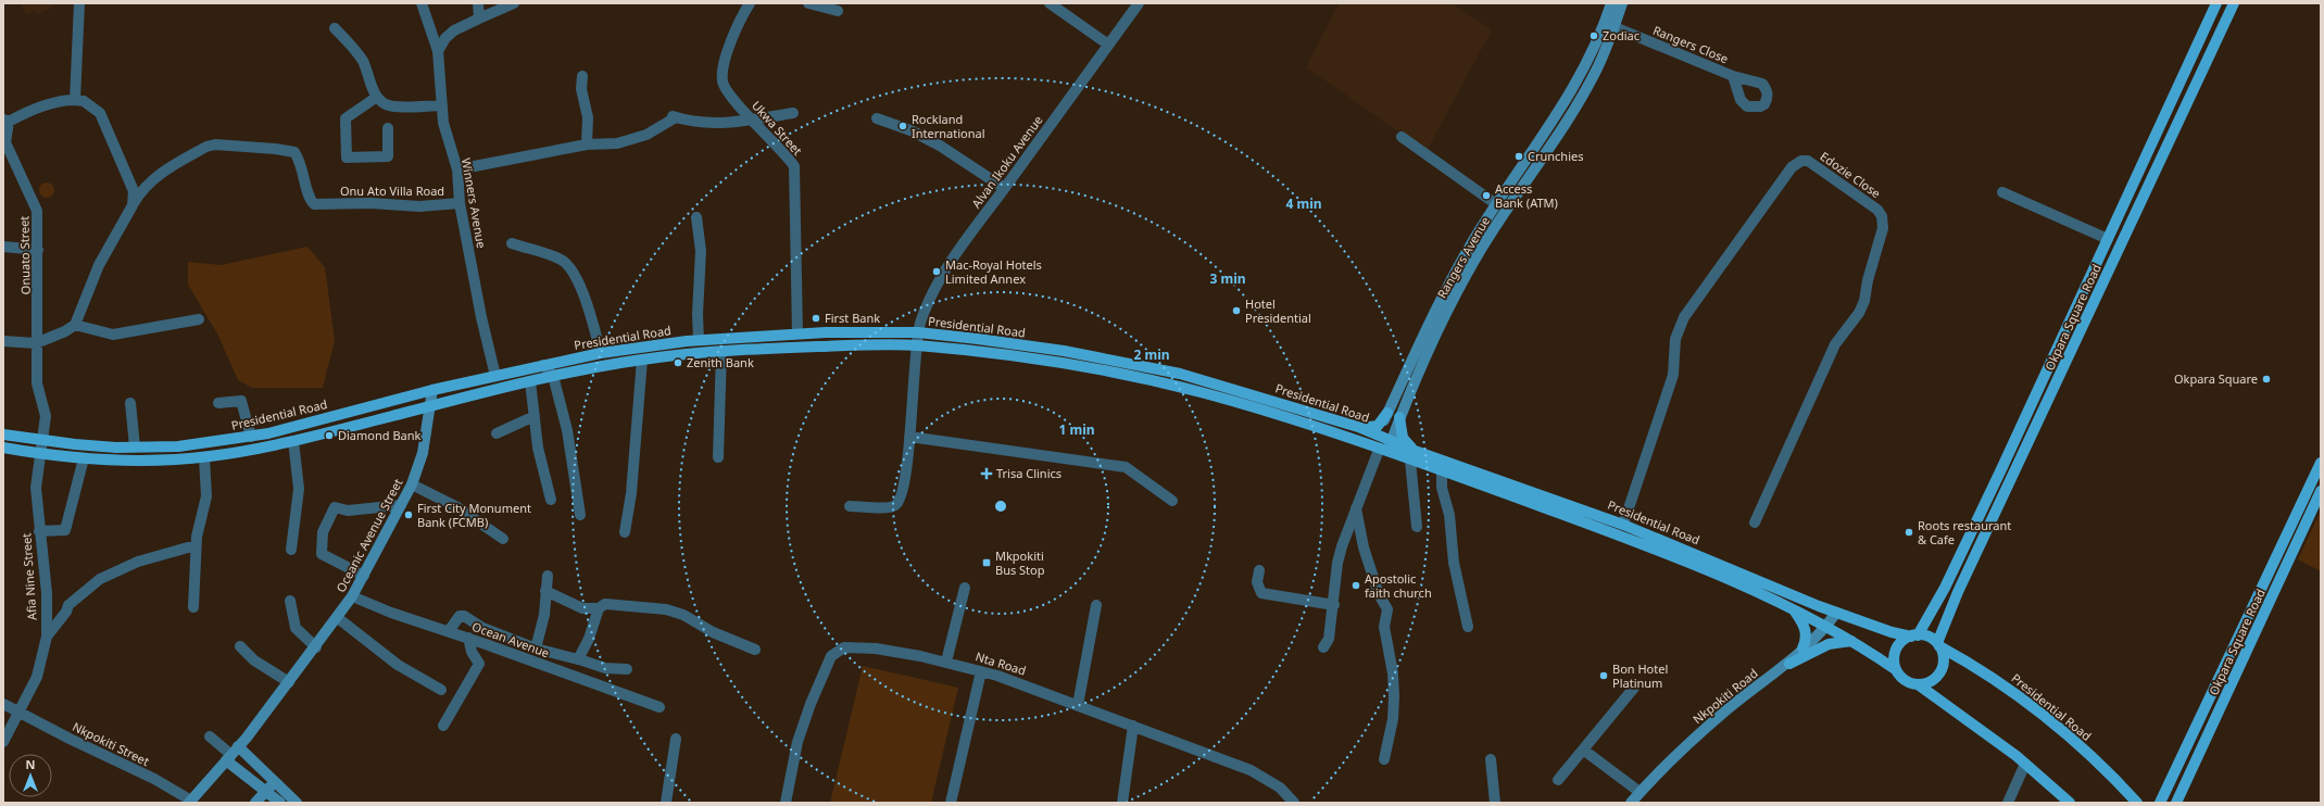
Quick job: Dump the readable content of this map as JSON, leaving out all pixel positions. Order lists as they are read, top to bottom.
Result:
{
  "streets": {
    "main road": [
      "Rangers Avenue",
      "Okpara Square Road",
      "Presidential Road",
      "Oceanic Avenue Street",
      "Nkpokiti Road"
    ],
    "street": [
      "Rangers Close",
      "Ukwa Street",
      "Alvan Ikoku Avenue",
      "Edozie Close",
      "Onu Ato Villa Road",
      "Winners Avenue",
      "Onuato Street",
      "Afia Nine Street",
      "Ocean Avenue",
      "Nta Road",
      "Nkpokiti Street"
    ]
  },
  "crossings": [
    ["Rangers Close", "Rangers Avenue"],
    ["Ukwa Street", "Presidential Road"],
    ["Alvan Ikoku Avenue", "Presidential Road"],
    ["Edozie Close", "Presidential Road"],
    ["Onu Ato Villa Road", "Winners Avenue"],
    ["Winners Avenue", "Presidential Road"],
    ["Onuato Street", "Presidential Road"],
    ["Onuato Street", "Afia Nine Street"],
    ["Rangers Avenue", "Presidential Road"],
    ["Okpara Square Road", "Presidential Road"],
    ["Presidential Road", "Oceanic Avenue Street"],
    ["Presidential Road", "Afia Nine Street"],
    ["Presidential Road", "Nkpokiti Road"],
    ["Oceanic Avenue Street", "Ocean Avenue"],
    ["Oceanic Avenue Street", "Nkpokiti Street"],
    ["Afia Nine Street", "Nkpokiti Street"]
  ],
  "places": {
    "other": [
      "Zodiac",
      "Rockland International",
      "Crunchies",
      "Access Bank (ATM)",
      "Mac-Royal Hotels Limited Annex",
      "Hotel Presidential",
      "First Bank",
      "Zenith Bank",
      "Okpara Square",
      "Diamond Bank",
      "First City Monument Bank (FCMB)",
      "Roots restaurant & Cafe",
      "Apostolic faith church",
      "Bon Hotel Platinum"
    ],
    "health": ["Trisa Clinics"],
    "transit": ["Mkpokiti Bus Stop"]
  },
  "north": "top",
  "rings": [
    "4 min",
    "3 min",
    "2 min",
    "1 min"
  ]
}
